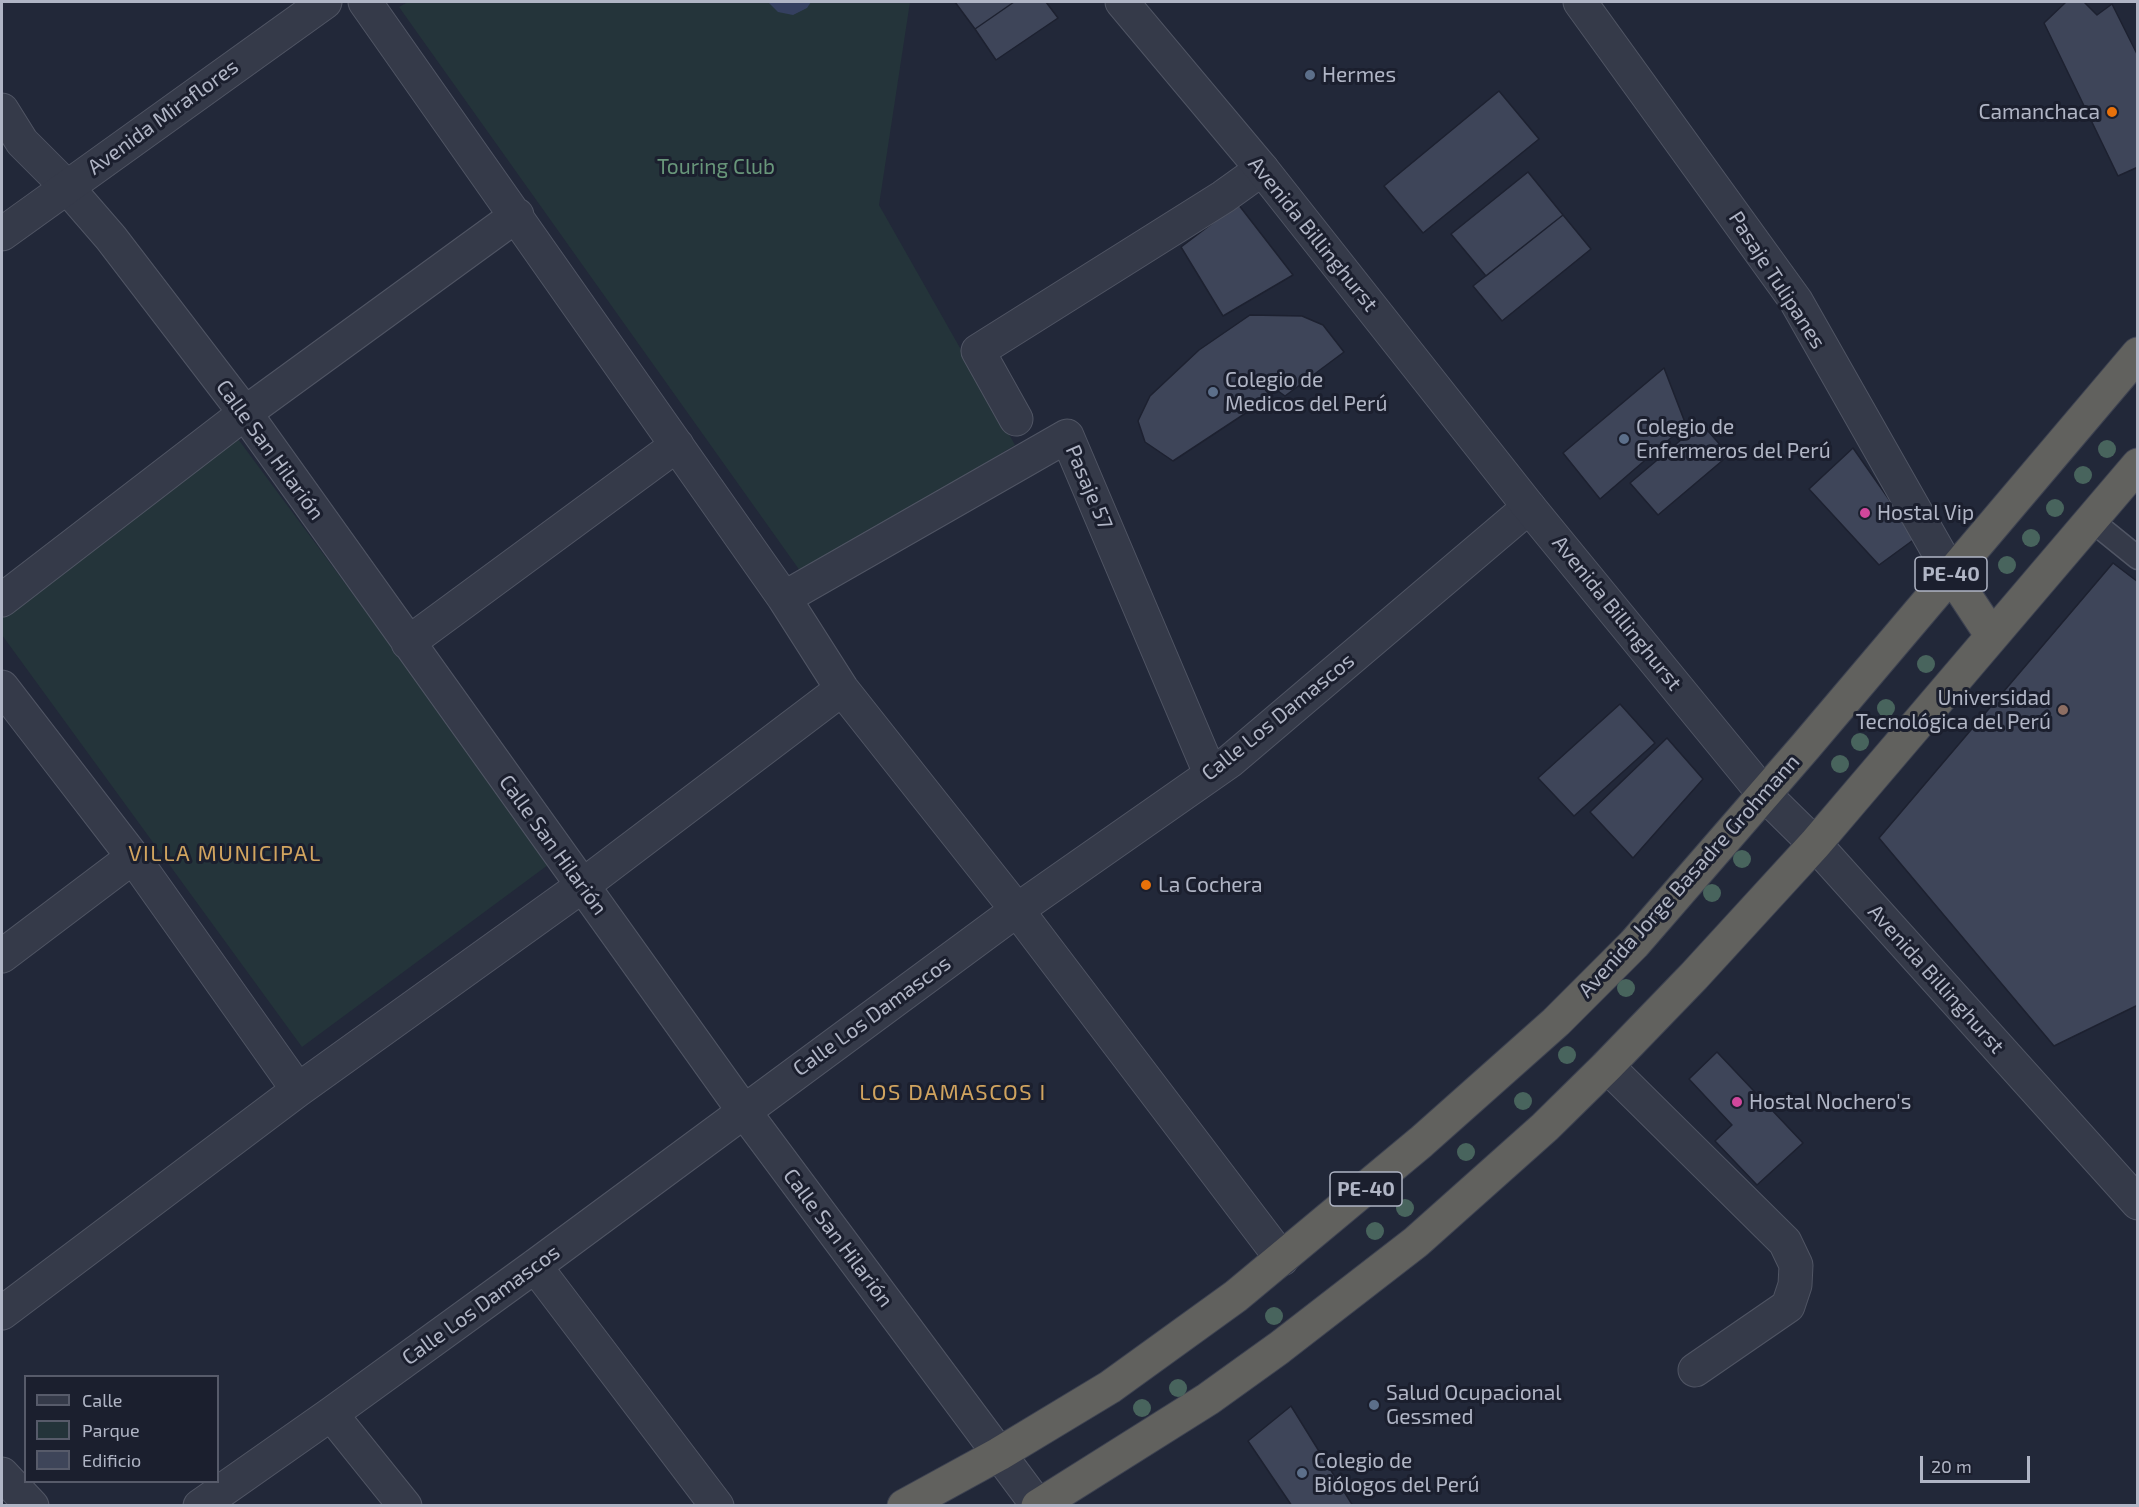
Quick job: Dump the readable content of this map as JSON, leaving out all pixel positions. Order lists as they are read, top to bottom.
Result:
{
  "streets": {
    "highway": ["PE-40", "Avenida Jorge Basadre Grohmann"],
    "street": [
      "Avenida Miraflores",
      "Avenida Billinghurst",
      "Pasaje Tulipanes",
      "Calle San Hilarión",
      "Pasaje 57",
      "Calle Los Damascos"
    ]
  },
  "crossings": [
    ["Avenida Miraflores", "Calle San Hilarión"],
    ["Avenida Billinghurst", "Calle Los Damascos"],
    ["Avenida Billinghurst", "Avenida Jorge Basadre Grohmann"],
    ["Pasaje Tulipanes", "Avenida Jorge Basadre Grohmann"],
    ["Calle San Hilarión", "Calle Los Damascos"],
    ["Calle San Hilarión", "Avenida Jorge Basadre Grohmann"],
    ["Pasaje 57", "Calle Los Damascos"]
  ],
  "districts": ["VILLA MUNICIPAL", "LOS DAMASCOS I"],
  "parks": ["Touring Club"],
  "places": [
    "Hermes",
    "Camanchaca",
    "Colegio de Medicos del Perú",
    "Colegio de Enfermeros del Perú",
    "Hostal Vip",
    "Universidad Tecnológica del Perú",
    "La Cochera",
    "Hostal Nochero's",
    "Salud Ocupacional Gessmed",
    "Colegio de Biólogos del Perú"
  ],
  "legend": ["Calle", "Parque", "Edificio"],
  "scale_bar": "20 m"
}
